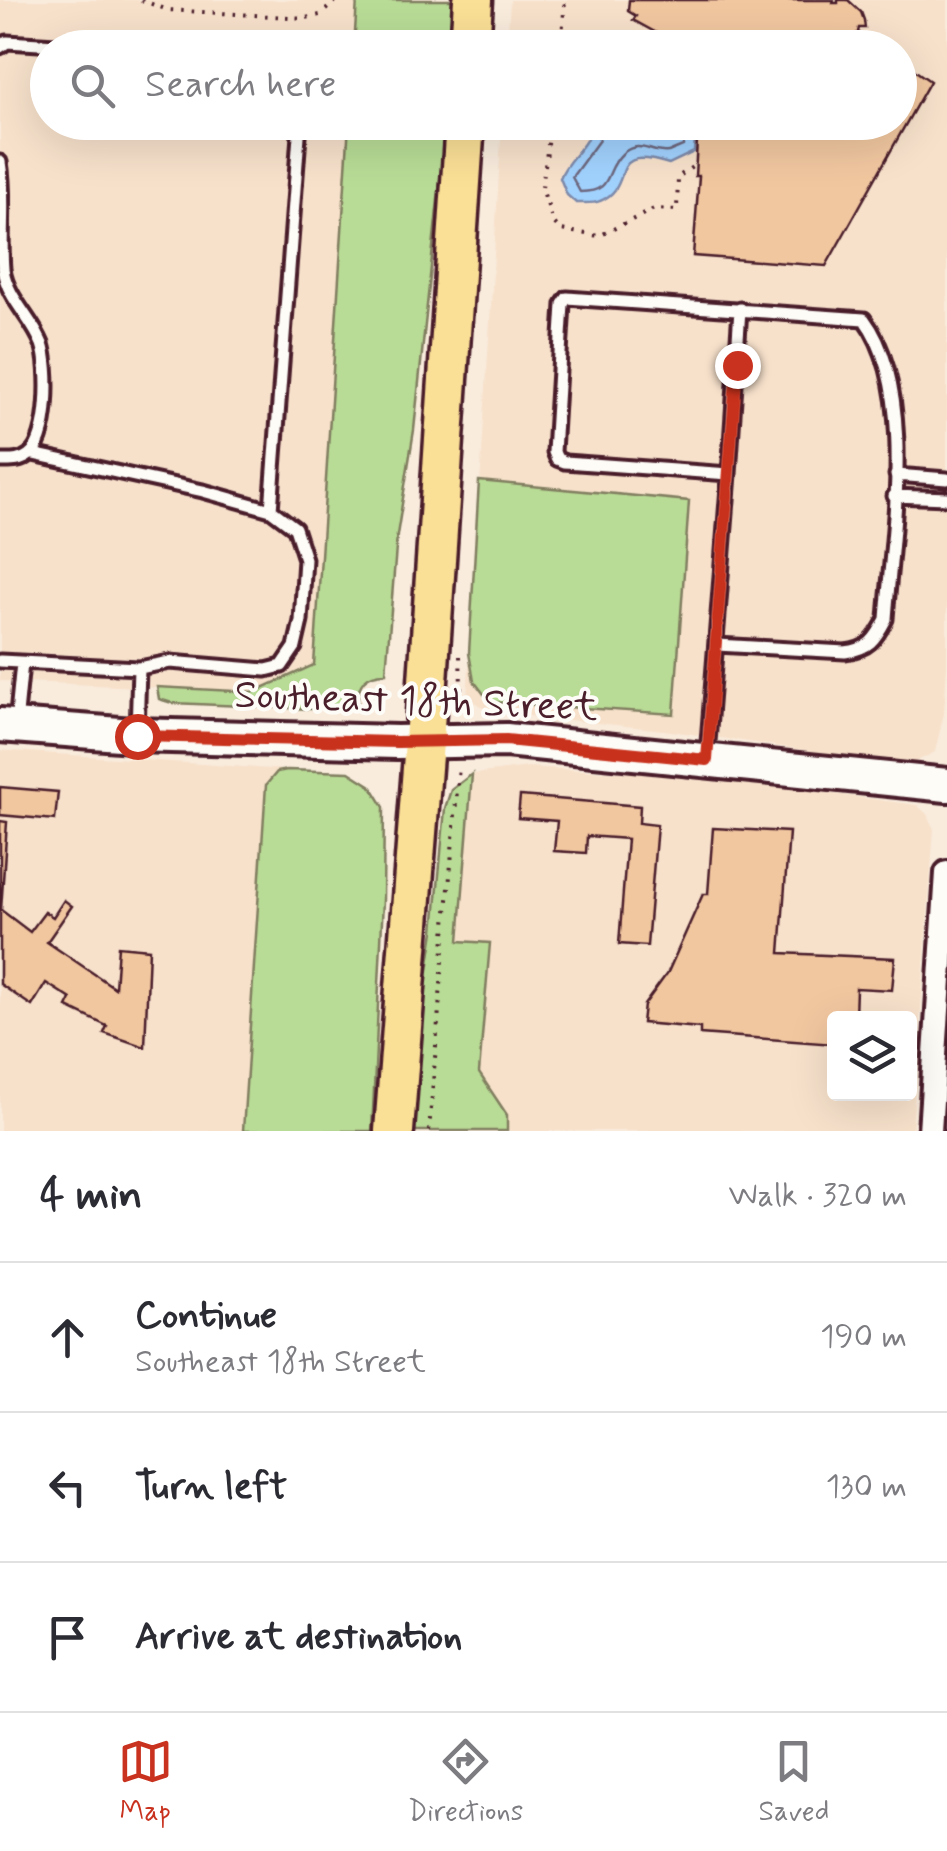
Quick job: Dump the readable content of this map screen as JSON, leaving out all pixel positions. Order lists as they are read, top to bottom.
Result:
{
  "streets": {
    "street": ["Southeast 18th Street"]
  },
  "page": {
    "search": "Search here",
    "heading": ["4 min", "Walk · 320 m"],
    "list": [
      ["Continue", "Southeast 18th Street", "190 m"],
      ["Turn left", "130 m"],
      "Arrive at destination"
    ],
    "nav": ["Map", "Directions", "Saved"]
  }
}
